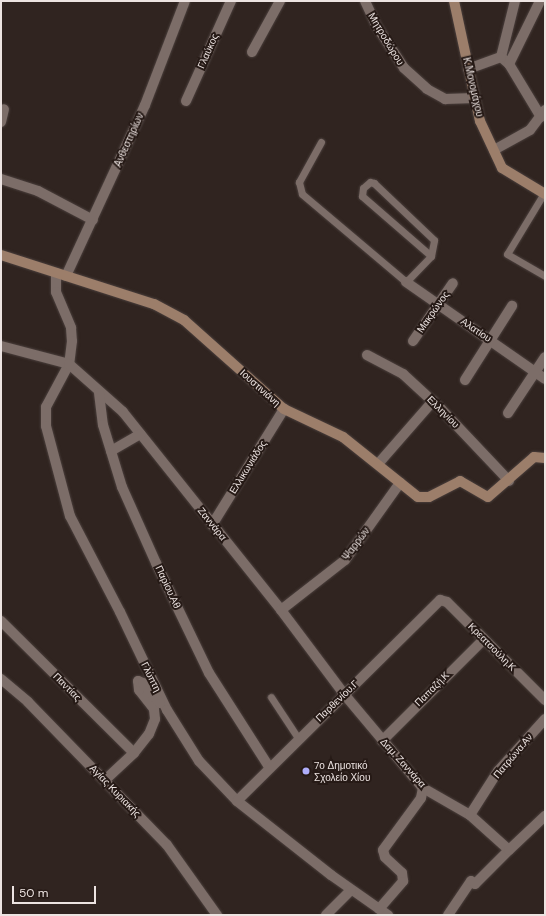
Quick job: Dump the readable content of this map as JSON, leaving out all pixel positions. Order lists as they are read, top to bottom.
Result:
{
  "streets": {
    "main road": ["Κ.Μονομάχου", "Ιουστινιάνη"],
    "street": [
      "Μητροδώρου",
      "Γλαύκος",
      "Ανθεστηρίων",
      "Μακρώνος",
      "Αλατίου",
      "Ελληνίου",
      "Ελλικωνιάδος",
      "Ζαννάρα",
      "Ψαρρών",
      "Παρίου.Αθ",
      "Κρεατσούλη.Κ",
      "Γλύπτη",
      "Παντίας",
      "Παπαζή.Κ",
      "Παρθενίου.Γ",
      "Πατρώνα.Αν",
      "Δαμ. Ζαννάρα",
      "Αγίας Κυριακής"
    ]
  },
  "crossings": [
    ["Μητροδώρου", "Κ.Μονομάχου"],
    ["Ανθεστηρίων", "Ιουστινιάνη"],
    ["Μακρώνος", "Αλατίου"],
    ["Ιουστινιάνη", "Ελληνίου"],
    ["Ιουστινιάνη", "Ελλικωνιάδος"],
    ["Ιουστινιάνη", "Ψαρρών"],
    ["Ελλικωνιάδος", "Ζαννάρα"],
    ["Ζαννάρα", "Ψαρρών"],
    ["Ζαννάρα", "Παρίου.Αθ"],
    ["Ζαννάρα", "Γλύπτη"],
    ["Ζαννάρα", "Παρθενίου.Γ"],
    ["Ζαννάρα", "Δαμ. Ζαννάρα"],
    ["Παρίου.Αθ", "Παρθενίου.Γ"],
    ["Κρεατσούλη.Κ", "Παπαζή.Κ"],
    ["Κρεατσούλη.Κ", "Παρθενίου.Γ"],
    ["Γλύπτη", "Παρθενίου.Γ"],
    ["Παπαζή.Κ", "Δαμ. Ζαννάρα"],
    ["Παρθενίου.Γ", "Δαμ. Ζαννάρα"],
    ["Πατρώνα.Αν", "Δαμ. Ζαννάρα"]
  ],
  "places": ["7ο Δημοτικό Σχολείο Χίου"],
  "scale_bar": "50 m"
}
